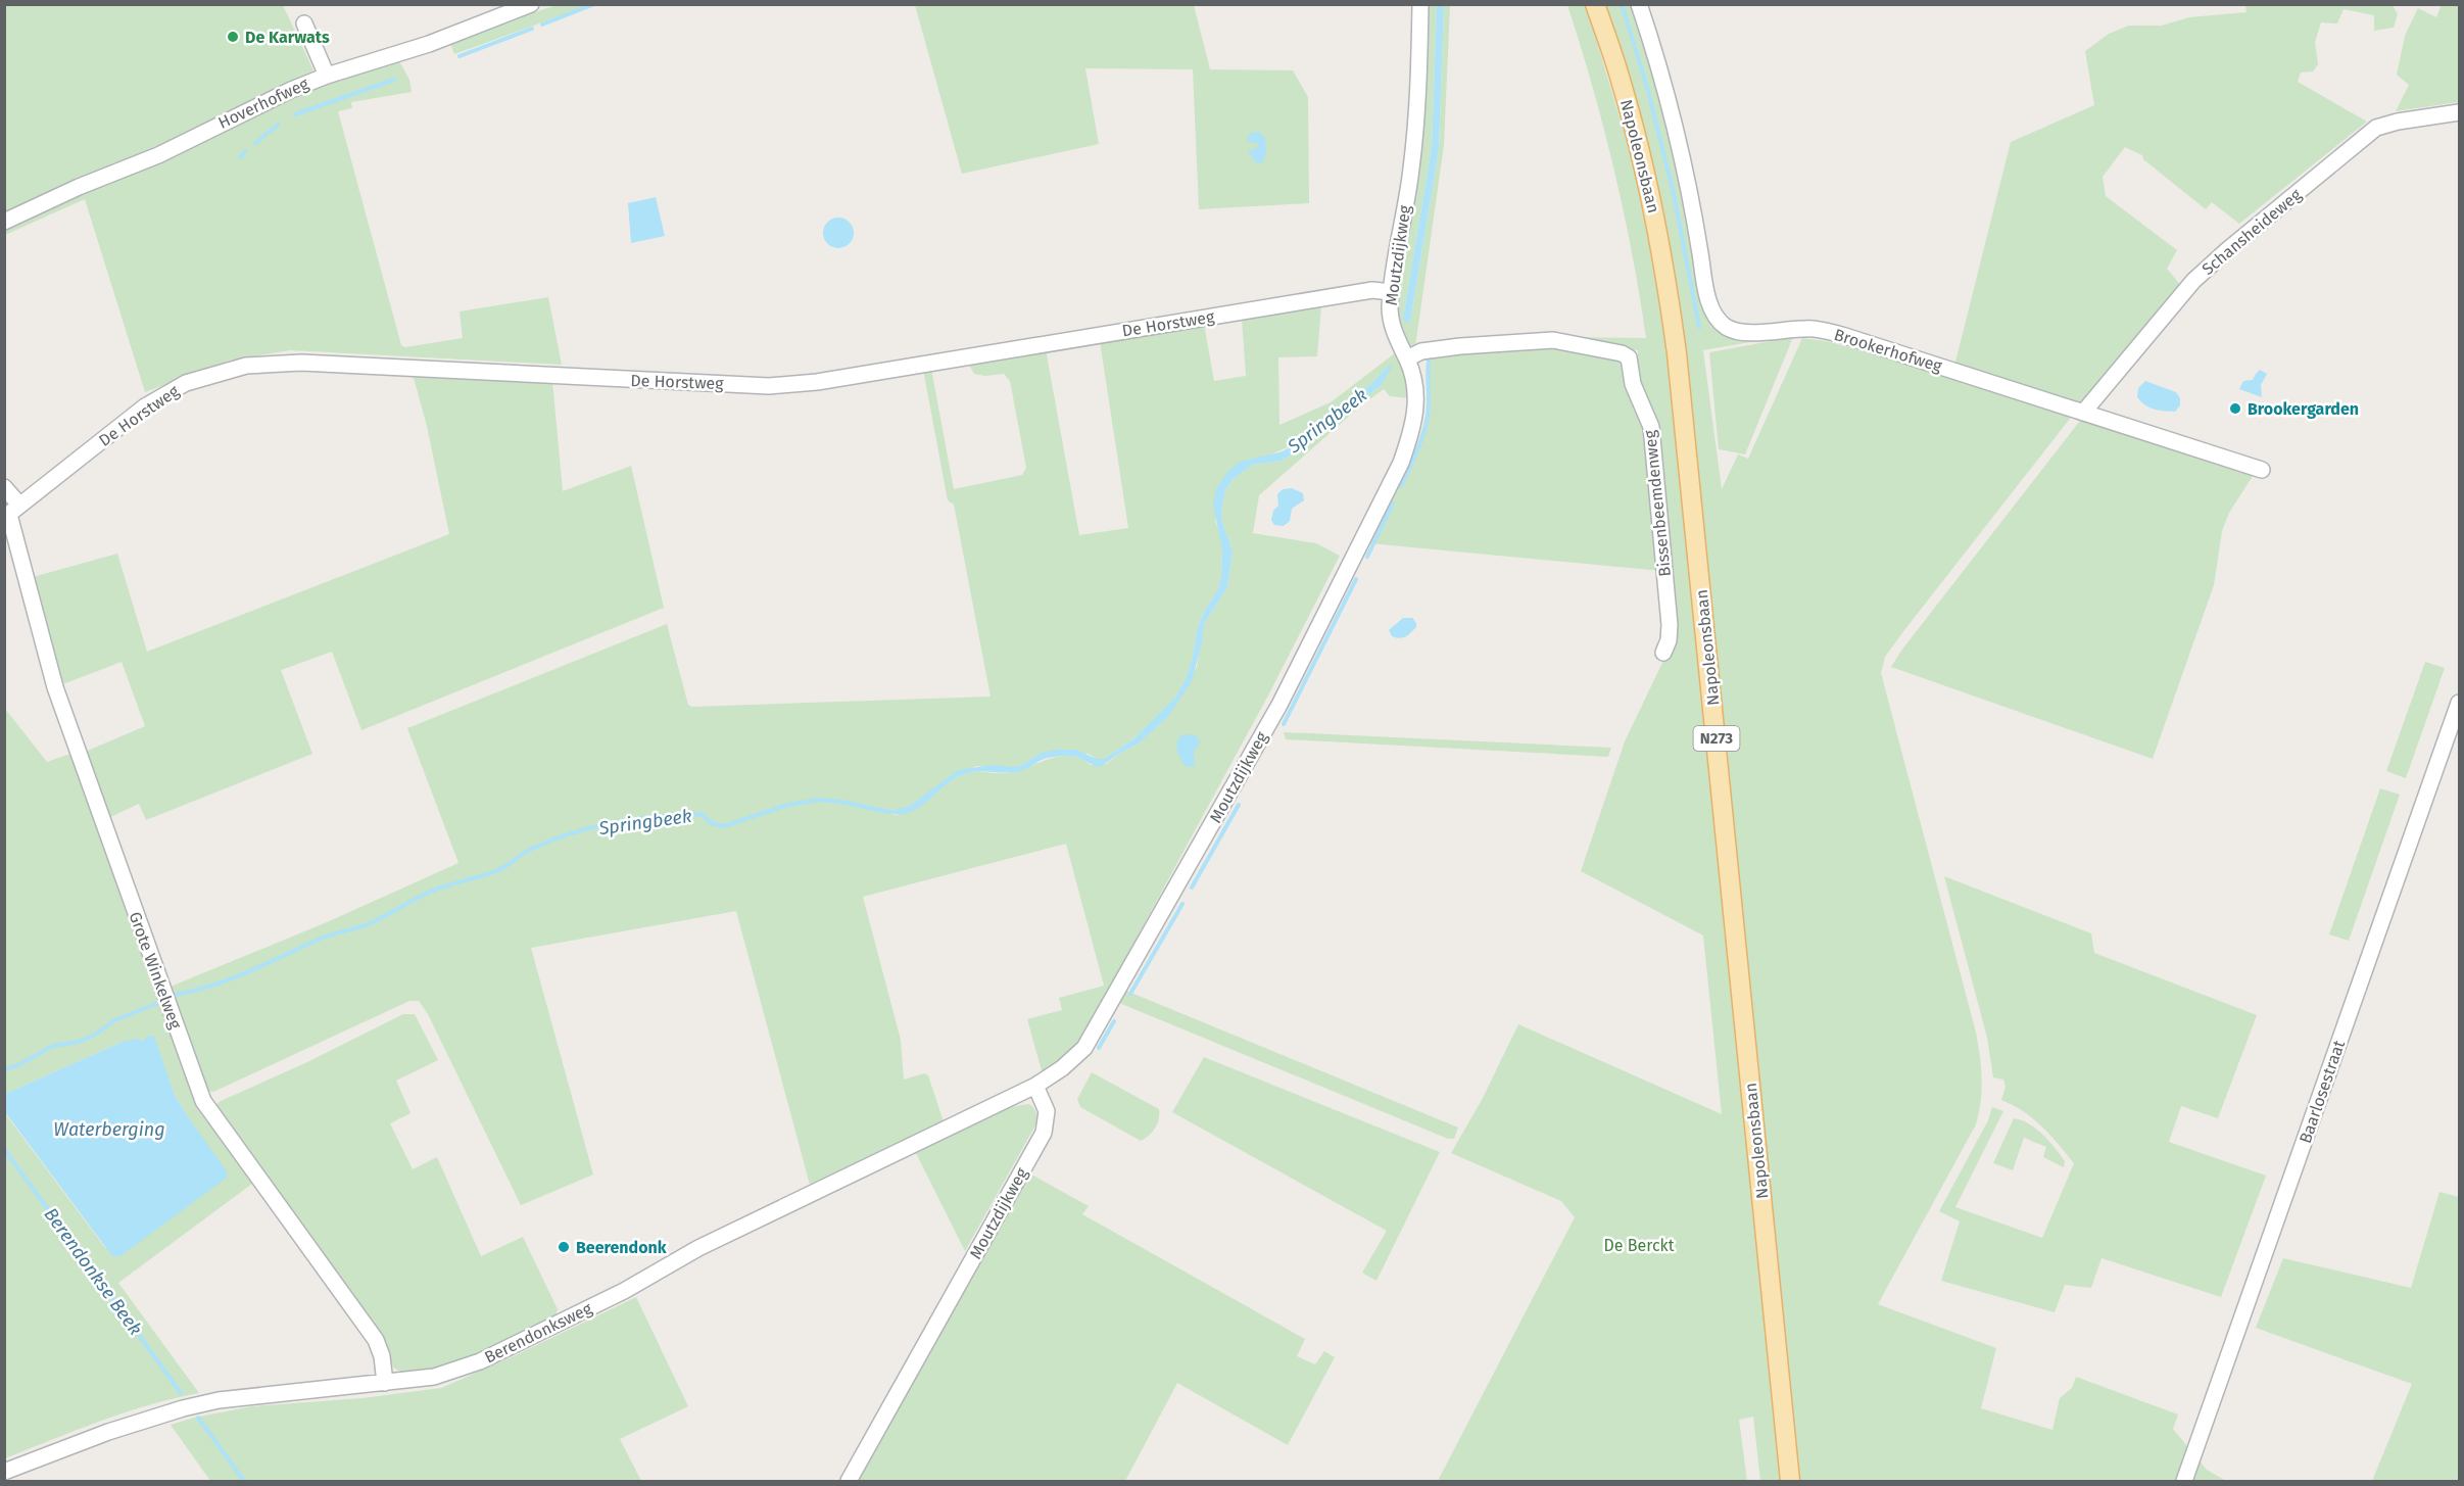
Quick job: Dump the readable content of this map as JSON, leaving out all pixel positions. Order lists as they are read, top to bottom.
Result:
{
  "streets": {
    "main road": ["Napoleonsbaan", "N273"],
    "street": [
      "Hoverhofweg",
      "Schansheideweg",
      "Moutzdijkweg",
      "De Horstweg",
      "Brookerhofweg",
      "Bissenbeemdenweg",
      "Grote Winkelweg",
      "Baarlosestraat",
      "Berendonksweg"
    ]
  },
  "crossings": [
    ["Schansheideweg", "Brookerhofweg"],
    ["Moutzdijkweg", "De Horstweg"],
    ["Moutzdijkweg", "Bissenbeemdenweg"],
    ["Moutzdijkweg", "Berendonksweg"],
    ["De Horstweg", "Grote Winkelweg"],
    ["Grote Winkelweg", "Berendonksweg"]
  ],
  "water": ["Springbeek", "Waterberging", "Berendonkse Beek"],
  "parks": ["De Berckt"],
  "places": ["De Karwats", "Brookergarden", "Beerendonk"]
}
